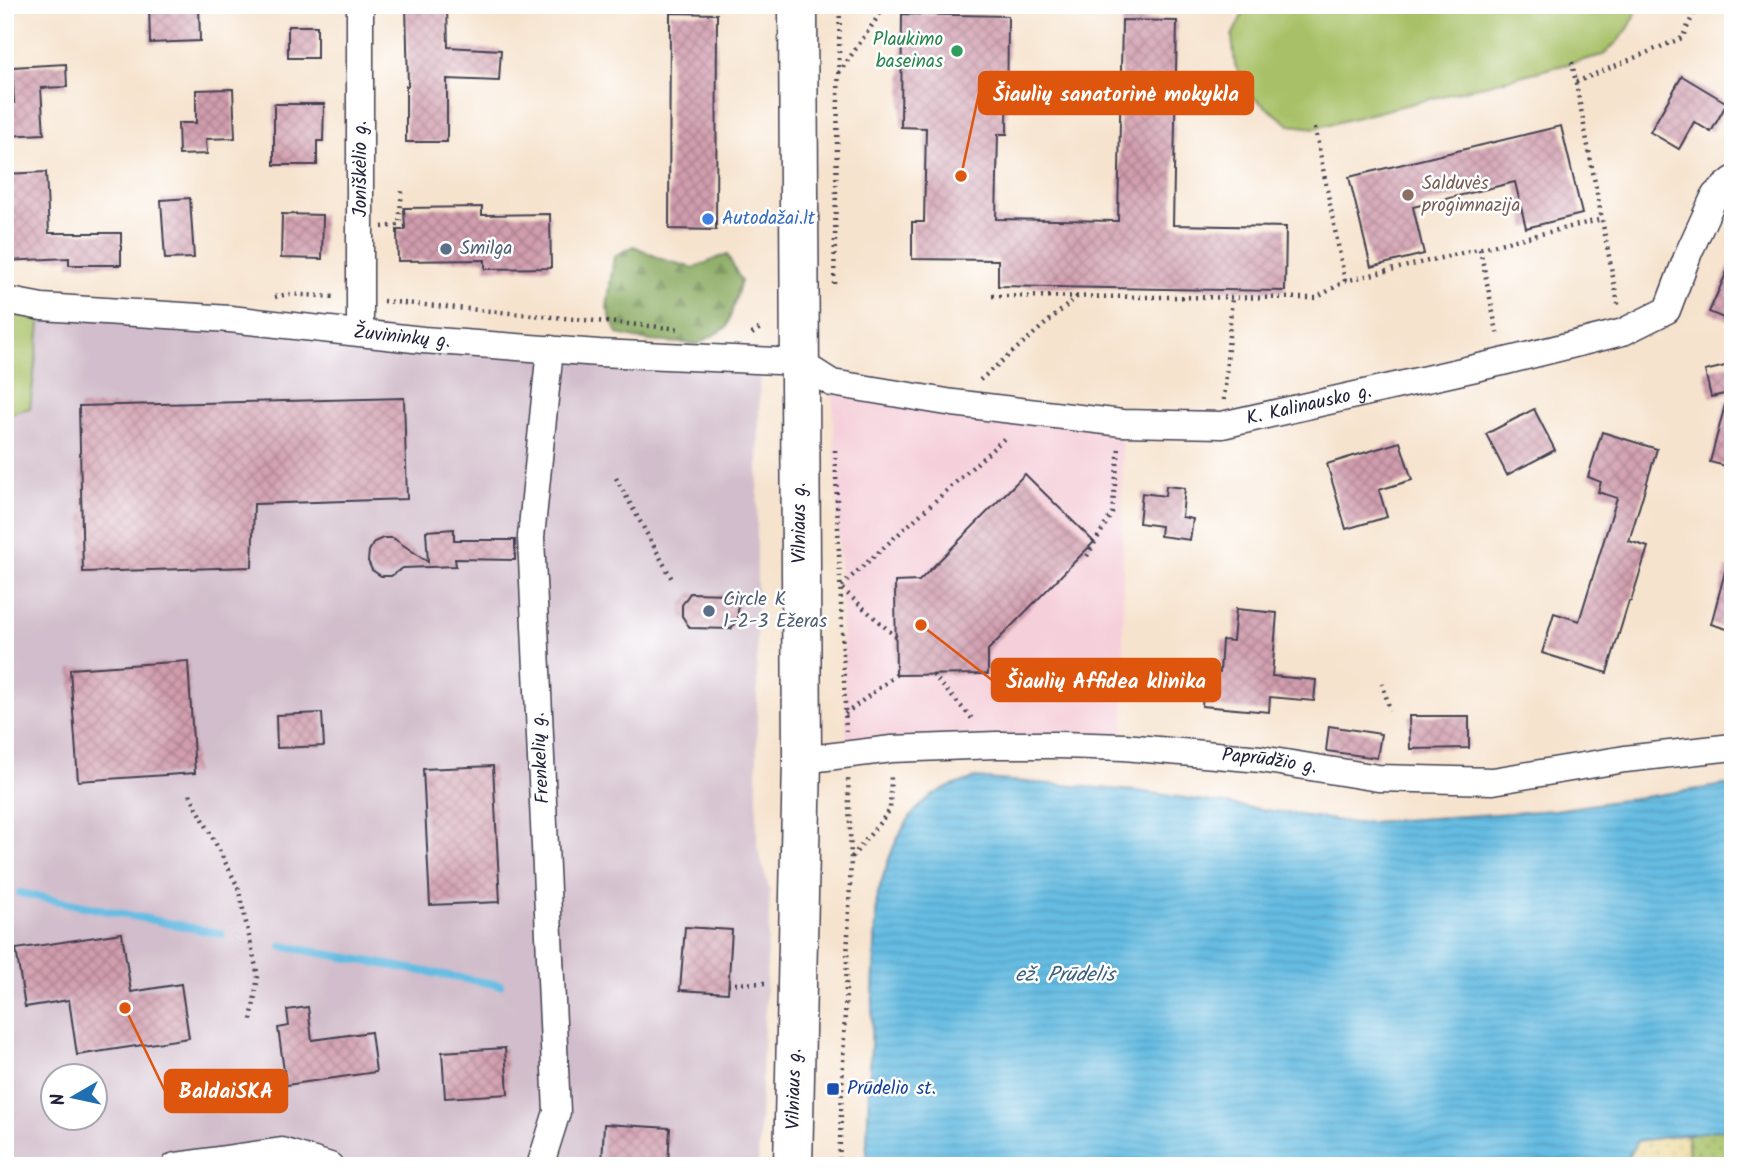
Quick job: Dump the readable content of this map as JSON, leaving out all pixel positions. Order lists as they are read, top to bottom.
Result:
{
  "streets": {
    "highway": ["Vilniaus g."],
    "street": [
      "Joniškėlio g.",
      "Žuvininkų g.",
      "K. Kalinausko g.",
      "Frenkelių g.",
      "Paprūdžio g."
    ]
  },
  "crossings": [
    ["Joniškėlio g.", "Žuvininkų g."],
    ["Žuvininkų g.", "K. Kalinausko g."],
    ["Žuvininkų g.", "Vilniaus g."],
    ["Žuvininkų g.", "Frenkelių g."],
    ["K. Kalinausko g.", "Vilniaus g."],
    ["Vilniaus g.", "Paprūdžio g."]
  ],
  "water": ["ež. Prūdelis"],
  "places": {
    "other": [
      "Plaukimo baseinas",
      "Šiaulių sanatorinė mokykla",
      "Salduvės progimnazija",
      "Autodažai.lt",
      "Smilga",
      "Circle K 1-2-3 Ežeras",
      "Šiaulių Affidea klinika",
      "BaldaiSKA"
    ],
    "transit": ["Prūdelio st."]
  },
  "north": "left"
}
